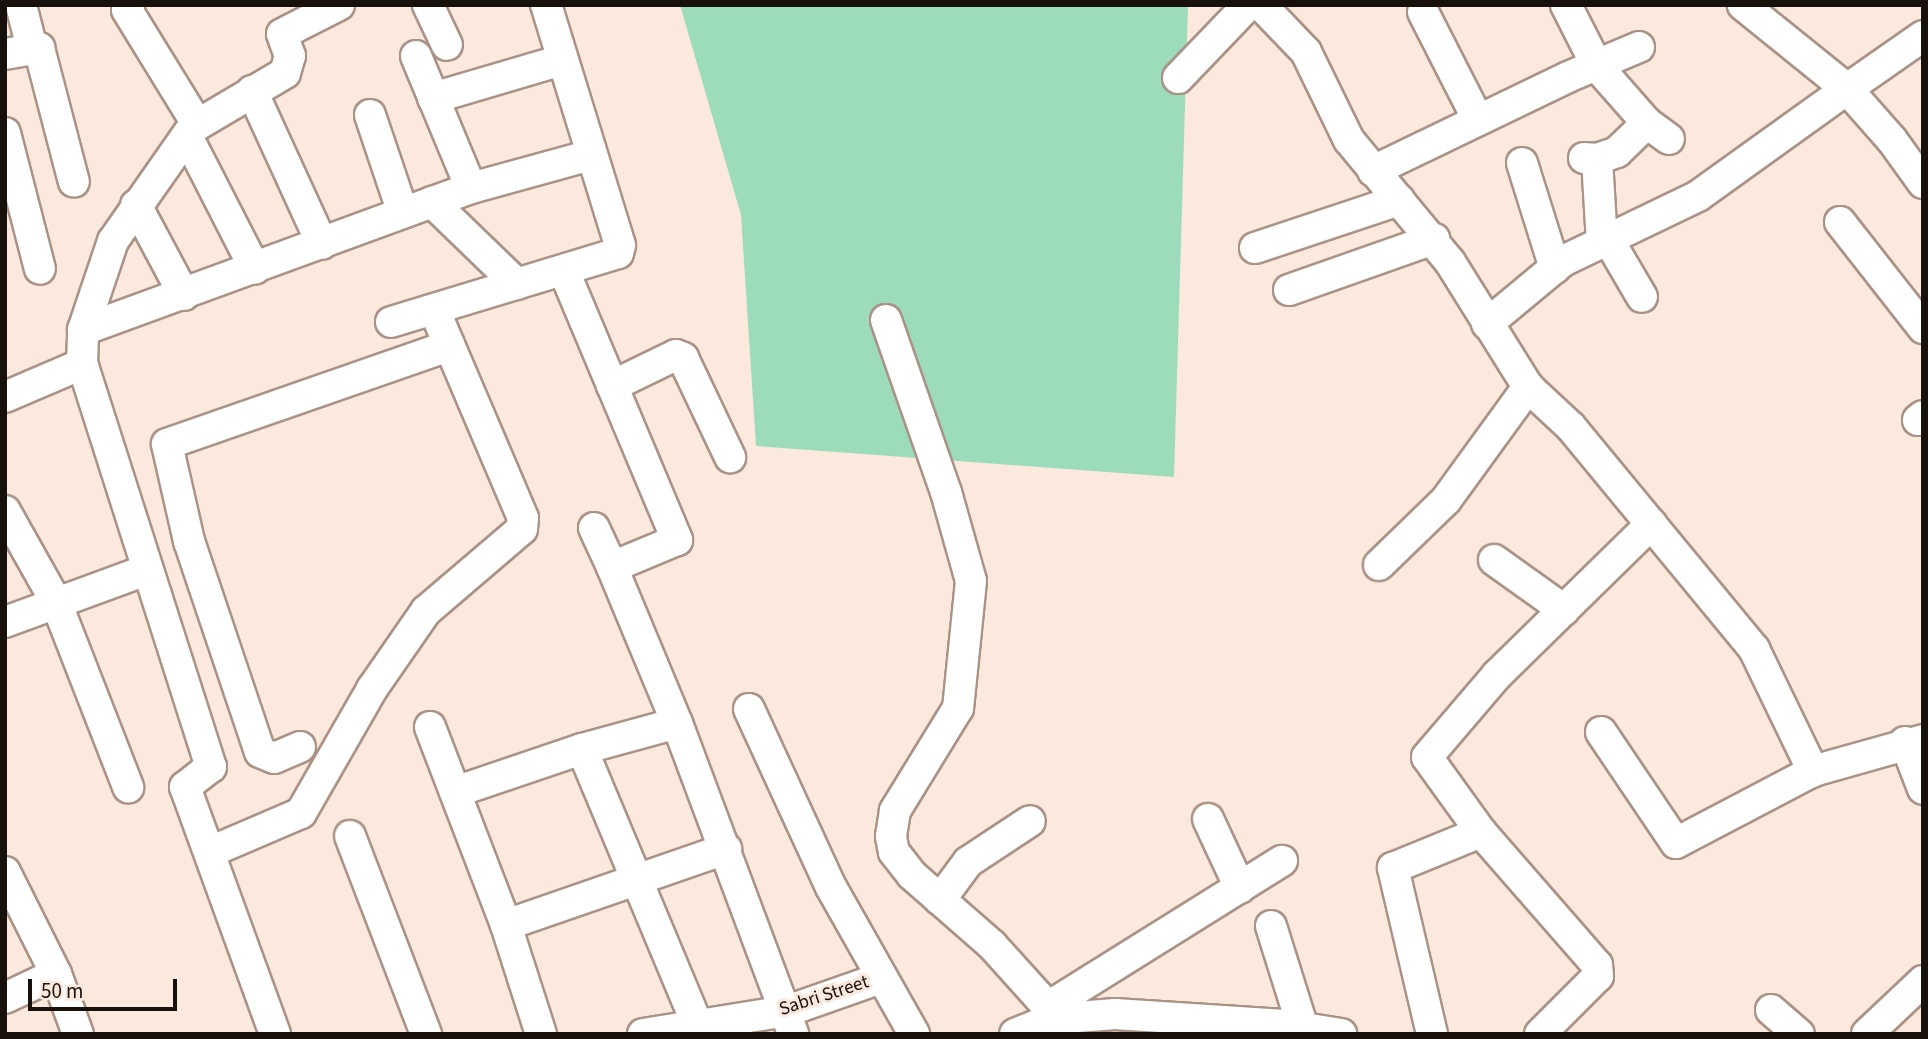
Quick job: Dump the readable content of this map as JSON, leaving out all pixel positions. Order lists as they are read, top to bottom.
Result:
{
  "streets": {
    "street": ["Sabri Street"]
  },
  "scale_bar": "50 m"
}
